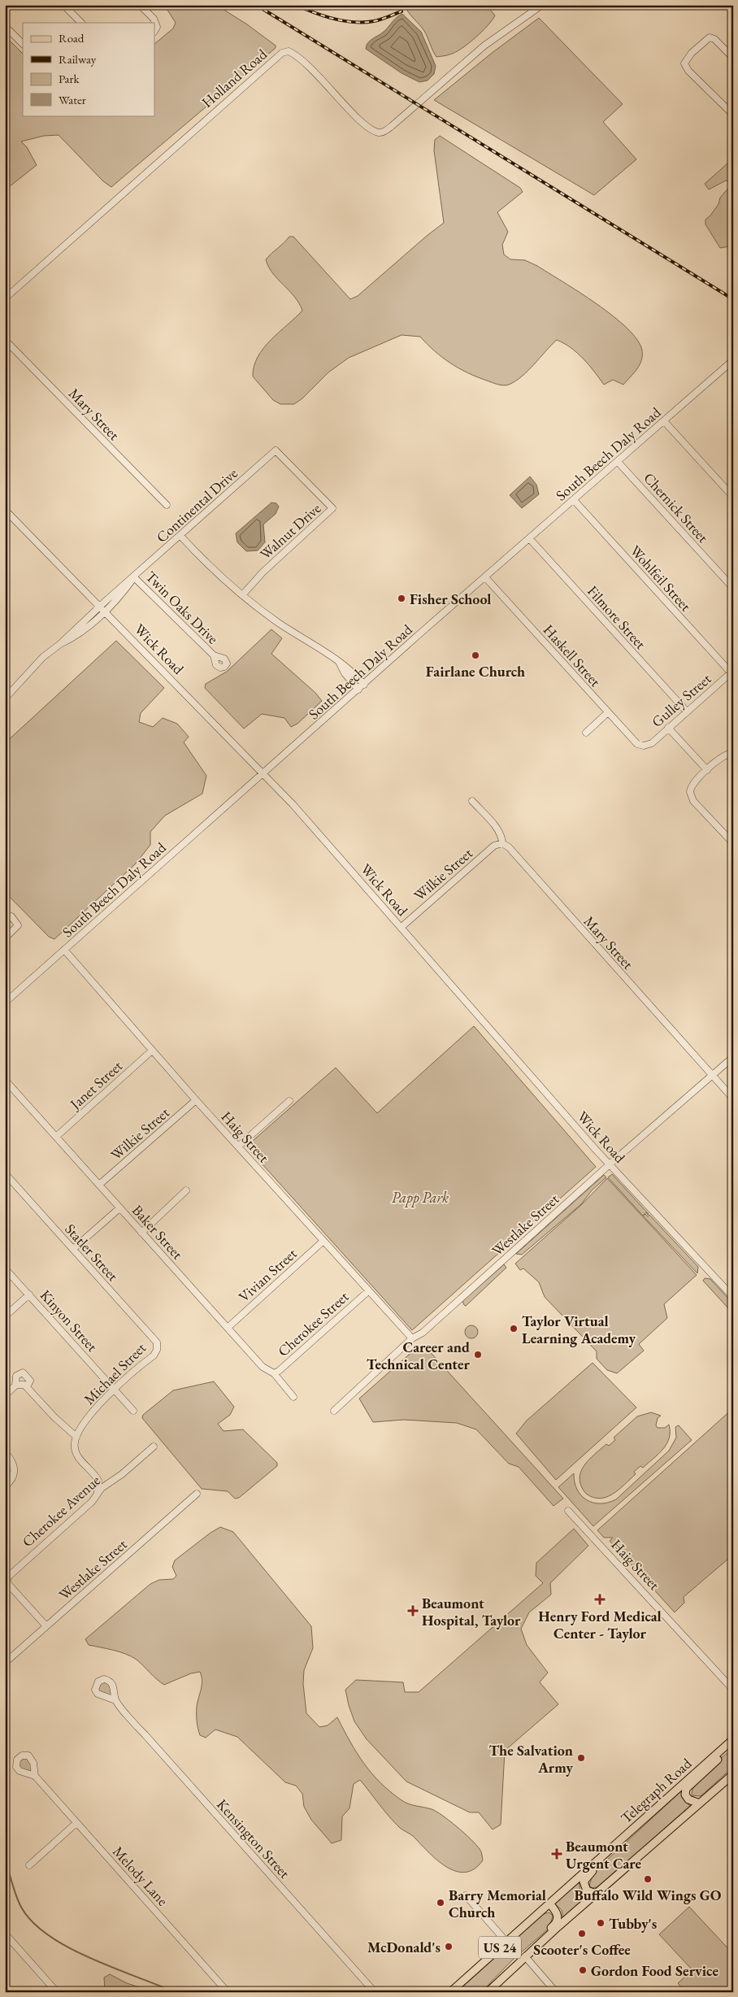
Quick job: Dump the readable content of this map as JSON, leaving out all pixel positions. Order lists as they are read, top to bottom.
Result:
{
  "streets": {
    "main road": ["Telegraph Road", "US 24"],
    "street": [
      "Holland Road",
      "Mary Street",
      "South Beech Daly Road",
      "Continental Drive",
      "Chernick Street",
      "Walnut Drive",
      "Wohlfeil Street",
      "Twin Oaks Drive",
      "Filmore Street",
      "Wick Road",
      "Haskell Street",
      "Gulley Street",
      "Wilkie Street",
      "Janet Street",
      "Haig Street",
      "Westlake Street",
      "Baker Street",
      "Statler Street",
      "Vivian Street",
      "Kinyon Street",
      "Cherokee Street",
      "Michael Street",
      "Cherokee Avenue",
      "Kensington Street",
      "Melody Lane"
    ]
  },
  "crossings": [
    ["Mary Street", "Wilkie Street"],
    ["Mary Street", "Westlake Street"],
    ["South Beech Daly Road", "Chernick Street"],
    ["South Beech Daly Road", "Wohlfeil Street"],
    ["South Beech Daly Road", "Filmore Street"],
    ["South Beech Daly Road", "Wick Road"],
    ["South Beech Daly Road", "Haskell Street"],
    ["South Beech Daly Road", "Haig Street"],
    ["Continental Drive", "Walnut Drive"],
    ["Continental Drive", "Twin Oaks Drive"],
    ["Continental Drive", "Wick Road"],
    ["Wohlfeil Street", "Gulley Street"],
    ["Filmore Street", "Gulley Street"],
    ["Wick Road", "Wilkie Street"],
    ["Wick Road", "Westlake Street"],
    ["Haskell Street", "Gulley Street"],
    ["Wilkie Street", "Haig Street"],
    ["Wilkie Street", "Baker Street"],
    ["Janet Street", "Haig Street"],
    ["Janet Street", "Baker Street"],
    ["Haig Street", "Westlake Street"],
    ["Haig Street", "Vivian Street"],
    ["Haig Street", "Cherokee Street"],
    ["Westlake Street", "Cherokee Avenue"],
    ["Baker Street", "Vivian Street"],
    ["Baker Street", "Cherokee Street"],
    ["Statler Street", "Michael Street"],
    ["Kinyon Street", "Michael Street"]
  ],
  "parks": ["Papp Park"],
  "places": {
    "other": [
      "Fisher School",
      "Fairlane Church",
      "Taylor Virtual Learning Academy",
      "Career and Technical Center",
      "The Salvation Army",
      "Buffalo Wild Wings GO",
      "Barry Memorial Church",
      "Tubby's",
      "Scooter's Coffee",
      "McDonald's",
      "Gordon Food Service"
    ],
    "health": ["Henry Ford Medical Center - Taylor", "Beaumont Hospital, Taylor", "Beaumont Urgent Care"]
  },
  "legend": [
    "Road",
    "Railway",
    "Park",
    "Water"
  ]
}
